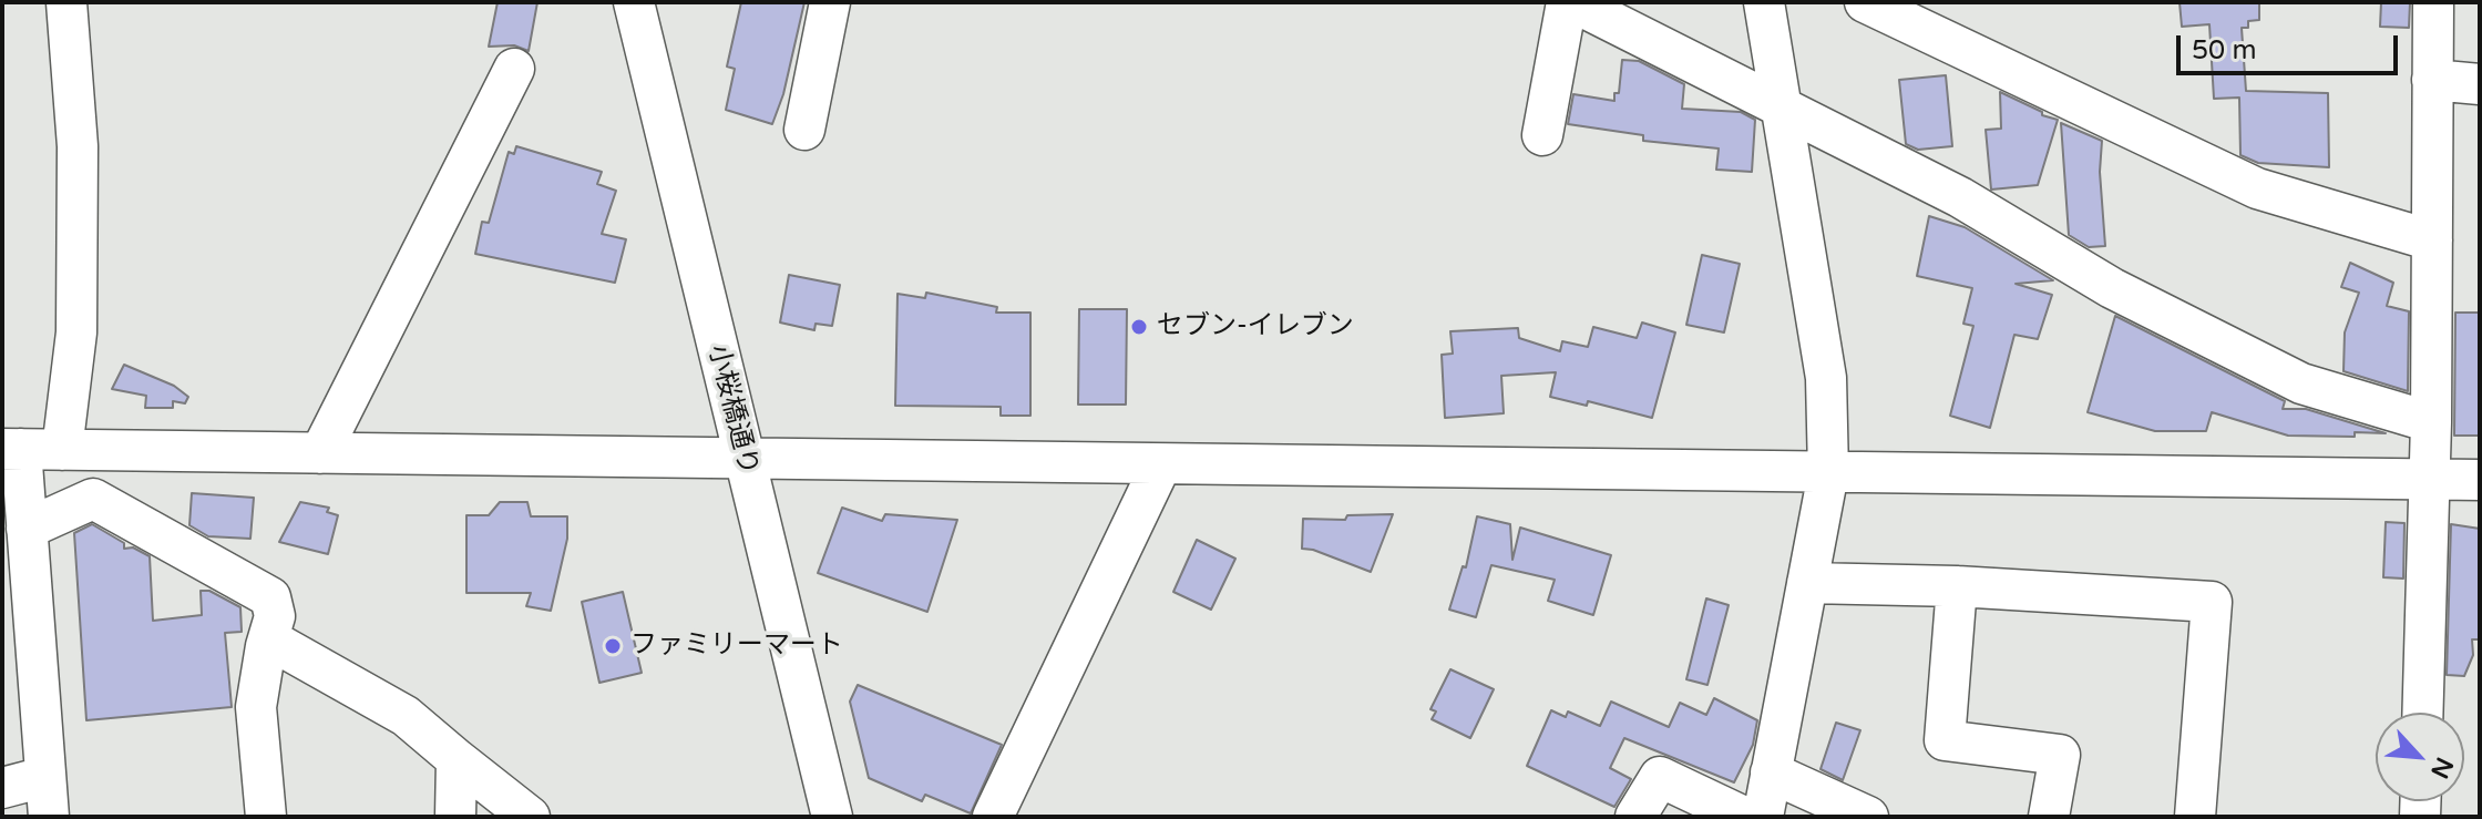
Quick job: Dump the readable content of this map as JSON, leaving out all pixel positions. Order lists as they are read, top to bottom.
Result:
{
  "streets": {
    "street": ["小桜橋通り"]
  },
  "places": ["セブン-イレブン", "ファミリーマート"],
  "scale_bar": "50 m",
  "north": "bottom right"
}
